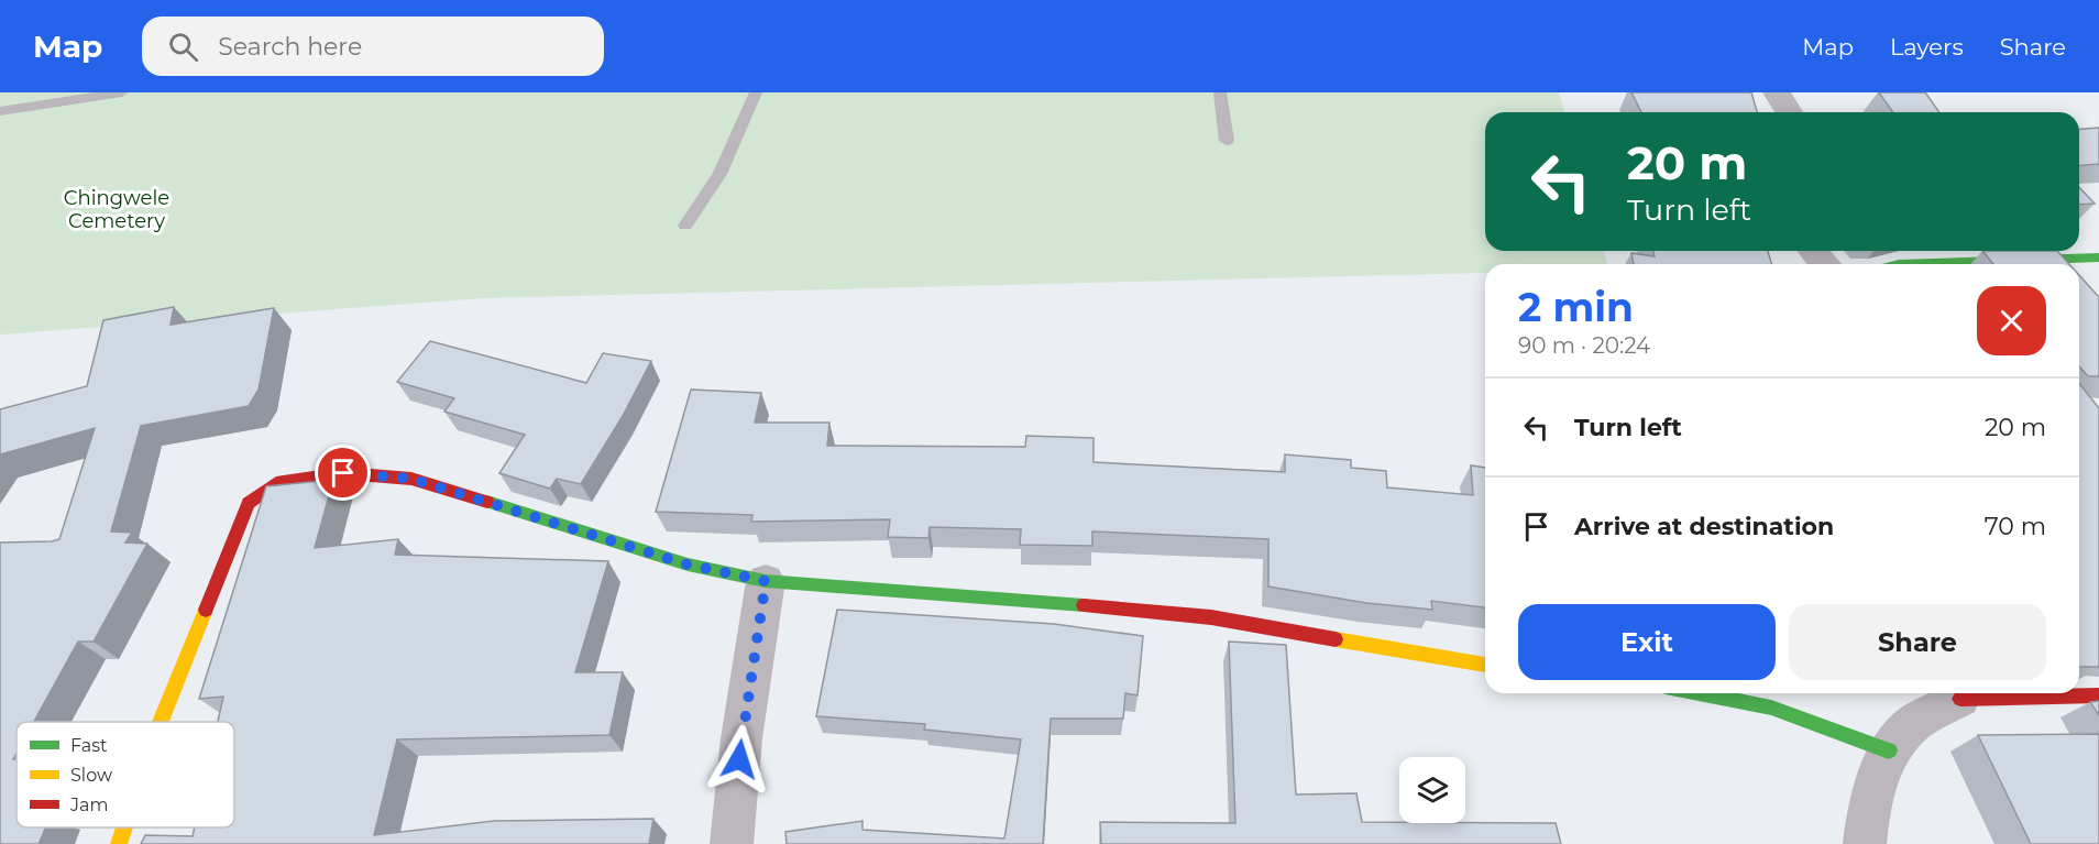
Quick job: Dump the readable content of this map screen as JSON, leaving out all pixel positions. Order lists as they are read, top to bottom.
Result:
{
  "parks": ["Chingwele Cemetery"],
  "legend": ["Fast", "Slow", "Jam"],
  "page": {
    "header": "Map",
    "search": "Search here",
    "nav": ["Map", "Layers", "Share"],
    "turn": ["20 m", "Turn left"],
    "heading": ["2 min", "90 m · 20:24"],
    "list": [
      {
        "name": "Turn left",
        "value": "20 m"
      },
      {
        "name": "Arrive at destination",
        "value": "70 m"
      }
    ],
    "buttons": ["Exit", "Share"]
  }
}
